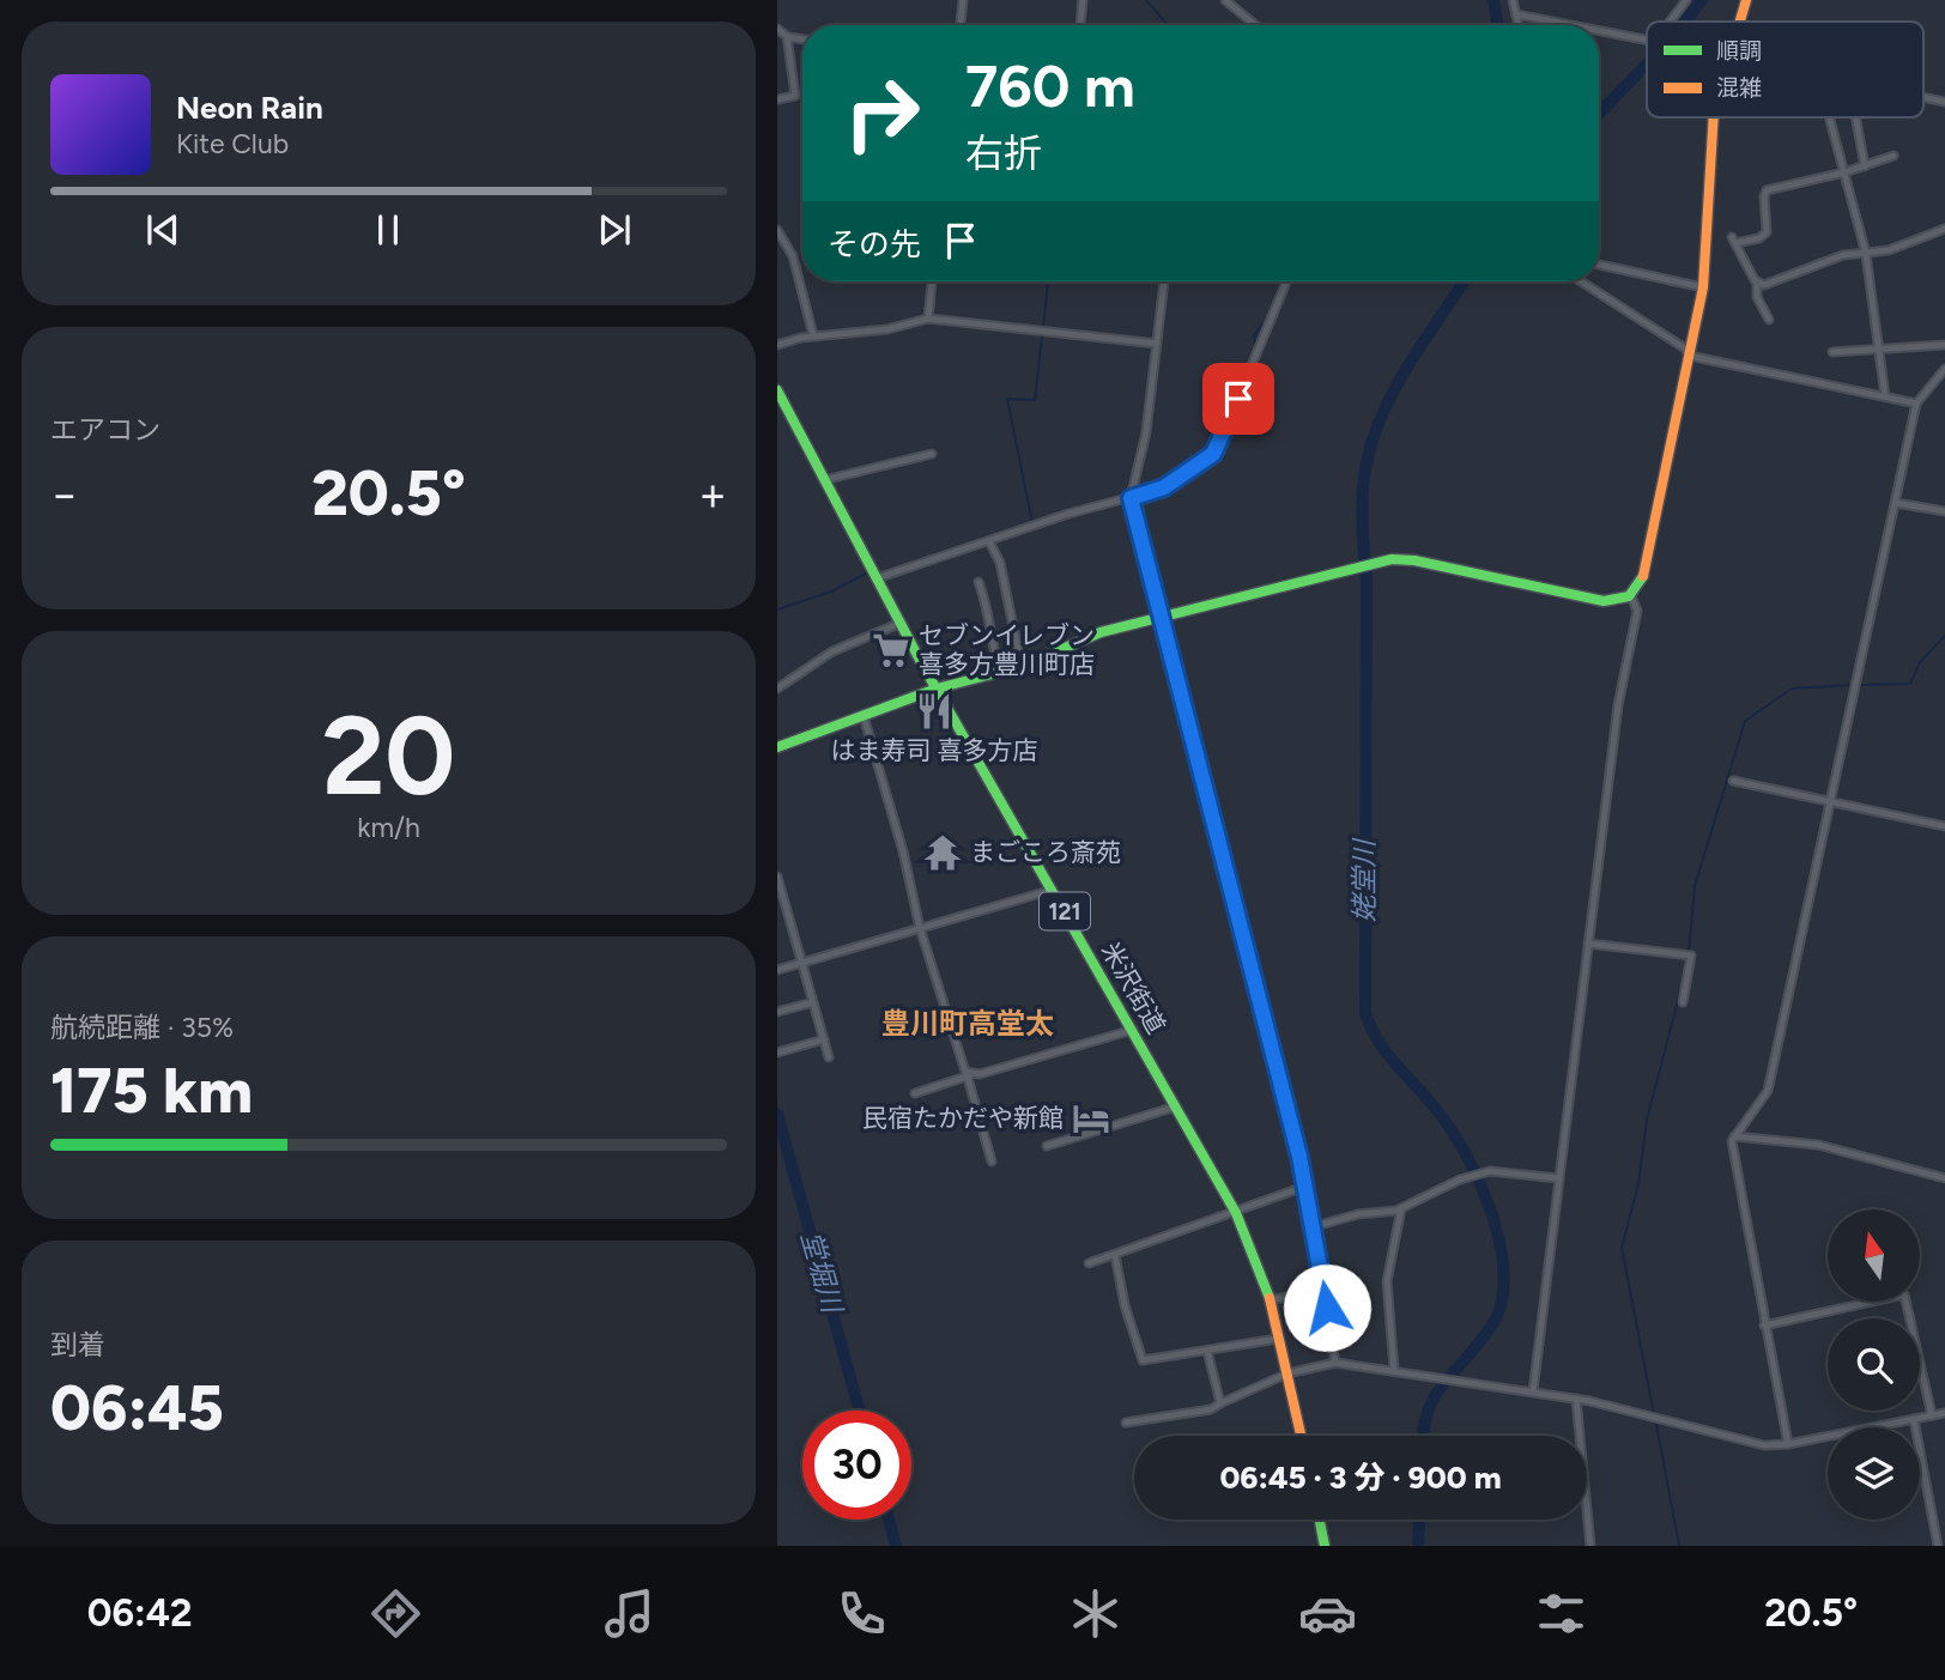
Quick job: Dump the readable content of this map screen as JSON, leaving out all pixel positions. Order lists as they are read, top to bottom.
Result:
{
  "streets": {
    "main road": ["121", "米沢街道"]
  },
  "districts": ["豊川町高堂太"],
  "water": ["姥堂川", "堂堀川"],
  "places": {
    "supermarket": ["セブンイレブン 喜多方豊川町店"],
    "restaurant": ["はま寿司 喜多方店"],
    "temple": ["まごころ斎苑"],
    "hotel": ["民宿たかだや新館"]
  },
  "legend": ["順調", "混雑"],
  "north": "top",
  "page": {
    "turn": ["760 m", "右折"],
    "song": ["Neon Rain", "Kite Club"],
    "then": "その先",
    "tile": [
      "エアコン",
      ["20", "km/h"],
      ["航続距離 · 35%", "175 km"],
      ["到着", "06:45"]
    ],
    "heat": ["−", "20.5°", "+"],
    "limit": "30",
    "trip": "06:45 · 3 分 · 900 m",
    "tabs": ["06:42", "20.5°"]
  }
}
